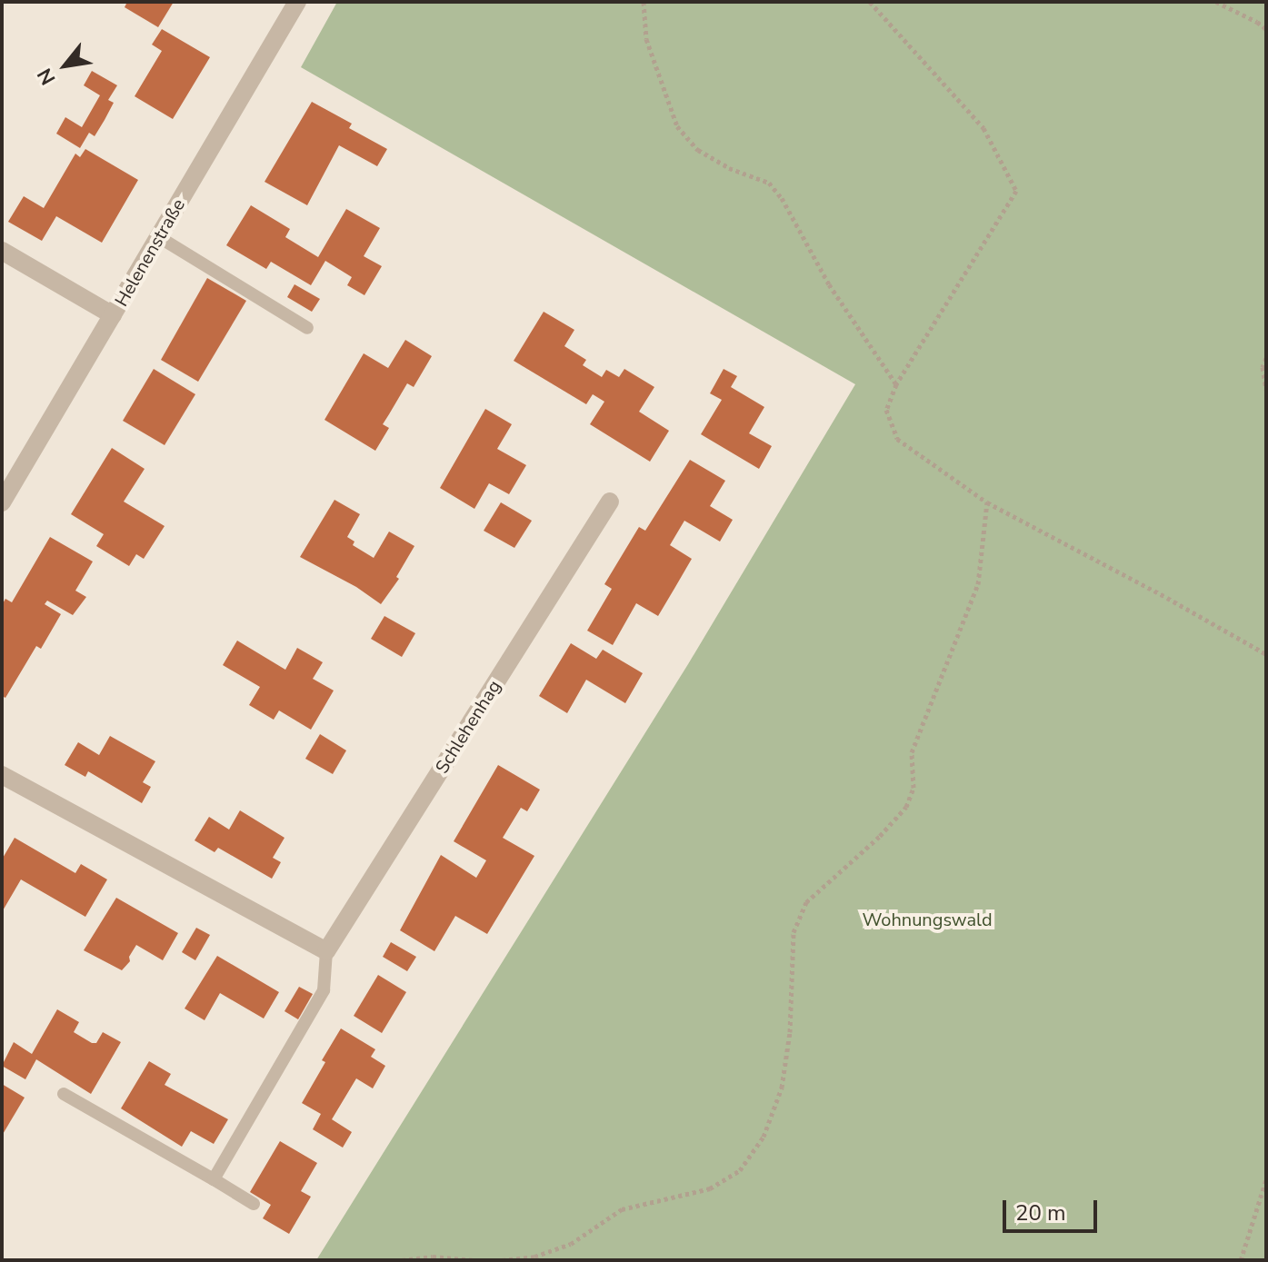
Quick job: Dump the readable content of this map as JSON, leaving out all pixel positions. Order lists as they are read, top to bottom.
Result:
{
  "streets": {
    "street": ["Helenenstraße", "Schlehenhag"]
  },
  "parks": ["Wohnungswald"],
  "scale_bar": "20 m",
  "north": "bottom left"
}
